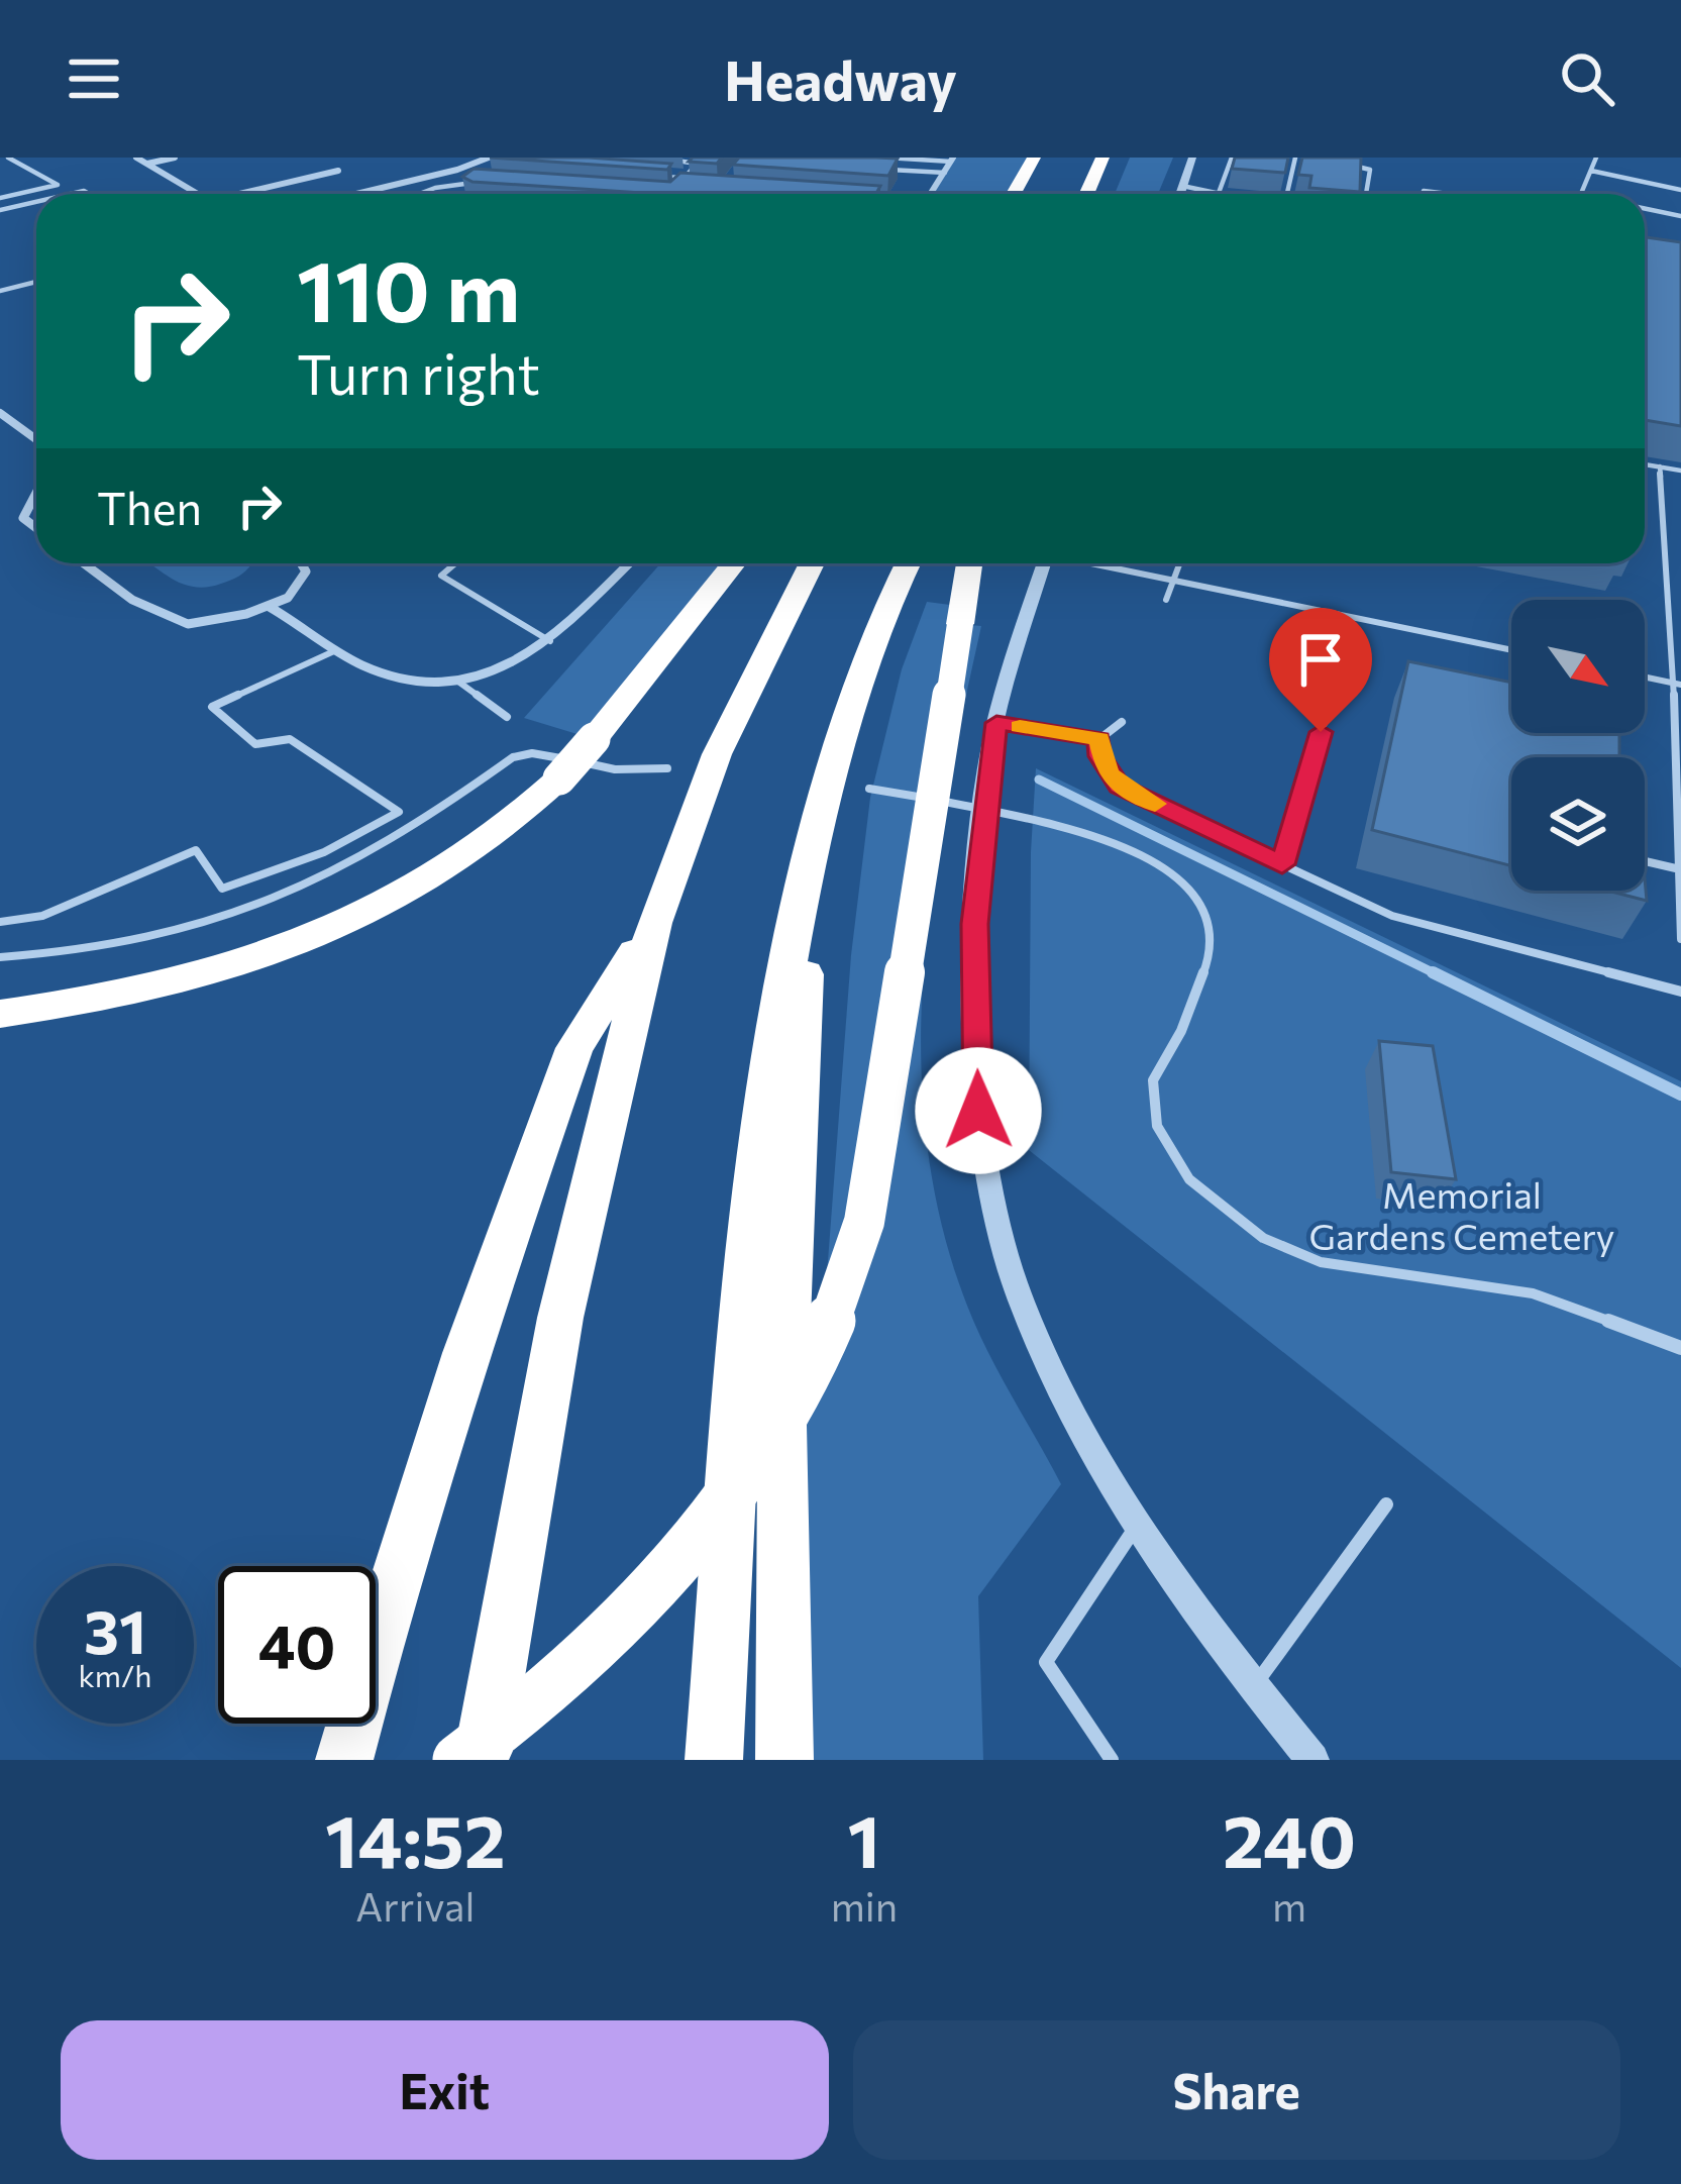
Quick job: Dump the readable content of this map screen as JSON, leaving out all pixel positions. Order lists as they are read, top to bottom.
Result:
{
  "parks": ["Memorial Gardens Cemetery"],
  "north": "bottom right",
  "page": {
    "header": "Headway",
    "turn": ["110 m", "Turn right"],
    "then": "Then",
    "speed": "31 km/h",
    "limit": "40",
    "eta": [
      "14:52",
      "Arrival",
      "1",
      "min",
      "240",
      "m"
    ],
    "buttons": ["Exit", "Share"]
  }
}
